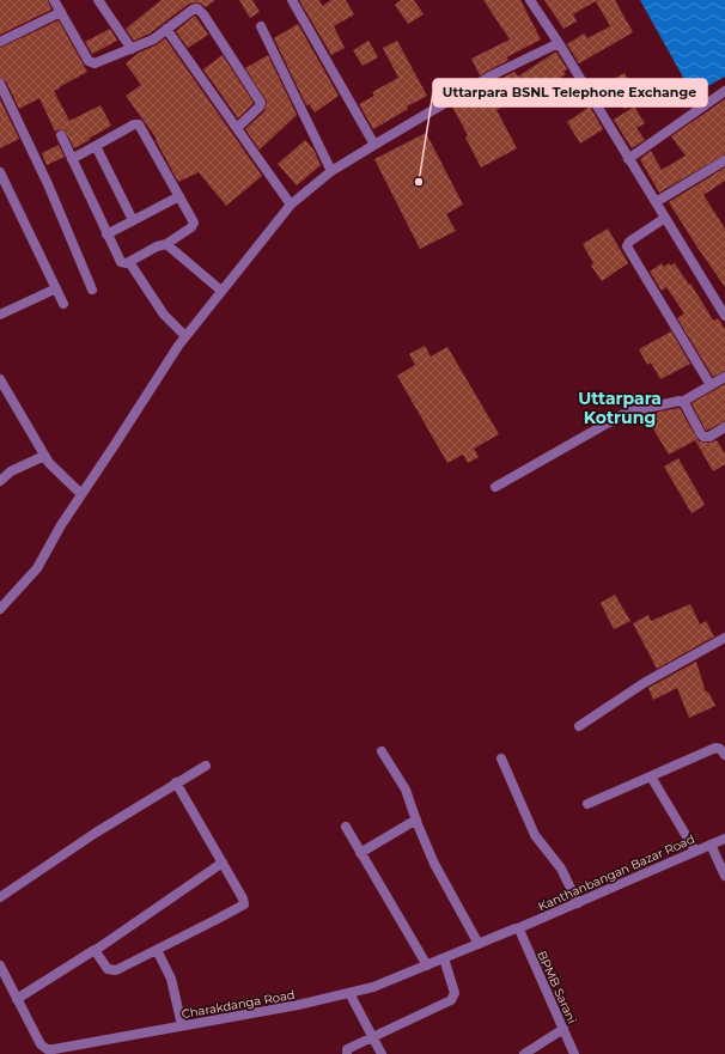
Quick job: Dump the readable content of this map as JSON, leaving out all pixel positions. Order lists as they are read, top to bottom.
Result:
{
  "streets": {
    "street": ["Kanthanbangan Bazar Road", "BPMB Sarani", "Charakdanga Road"]
  },
  "crossings": [
    ["Kanthanbangan Bazar Road", "BPMB Sarani"],
    ["Kanthanbangan Bazar Road", "Charakdanga Road"],
    ["BPMB Sarani", "Charakdanga Road"]
  ],
  "districts": ["Uttarpara Kotrung"],
  "places": ["Uttarpara BSNL Telephone Exchange"]
}
